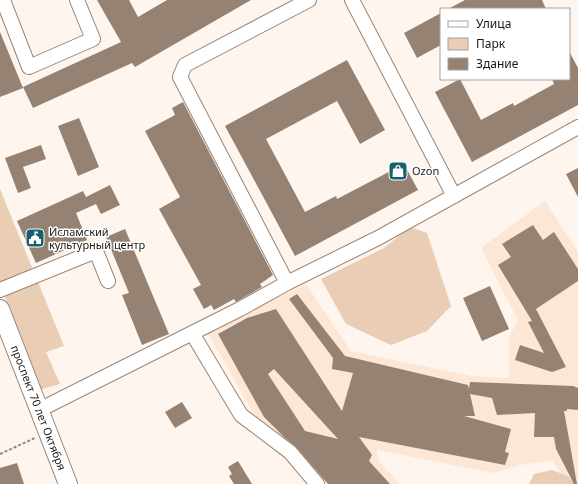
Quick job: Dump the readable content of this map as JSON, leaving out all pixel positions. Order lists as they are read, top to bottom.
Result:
{
  "streets": {
    "main road": ["проспект 70 лет Октября"]
  },
  "places": {
    "shop": ["Ozon"],
    "public building": ["Исламский культурный центр"]
  },
  "legend": ["Улица", "Парк", "Здание"]
}
